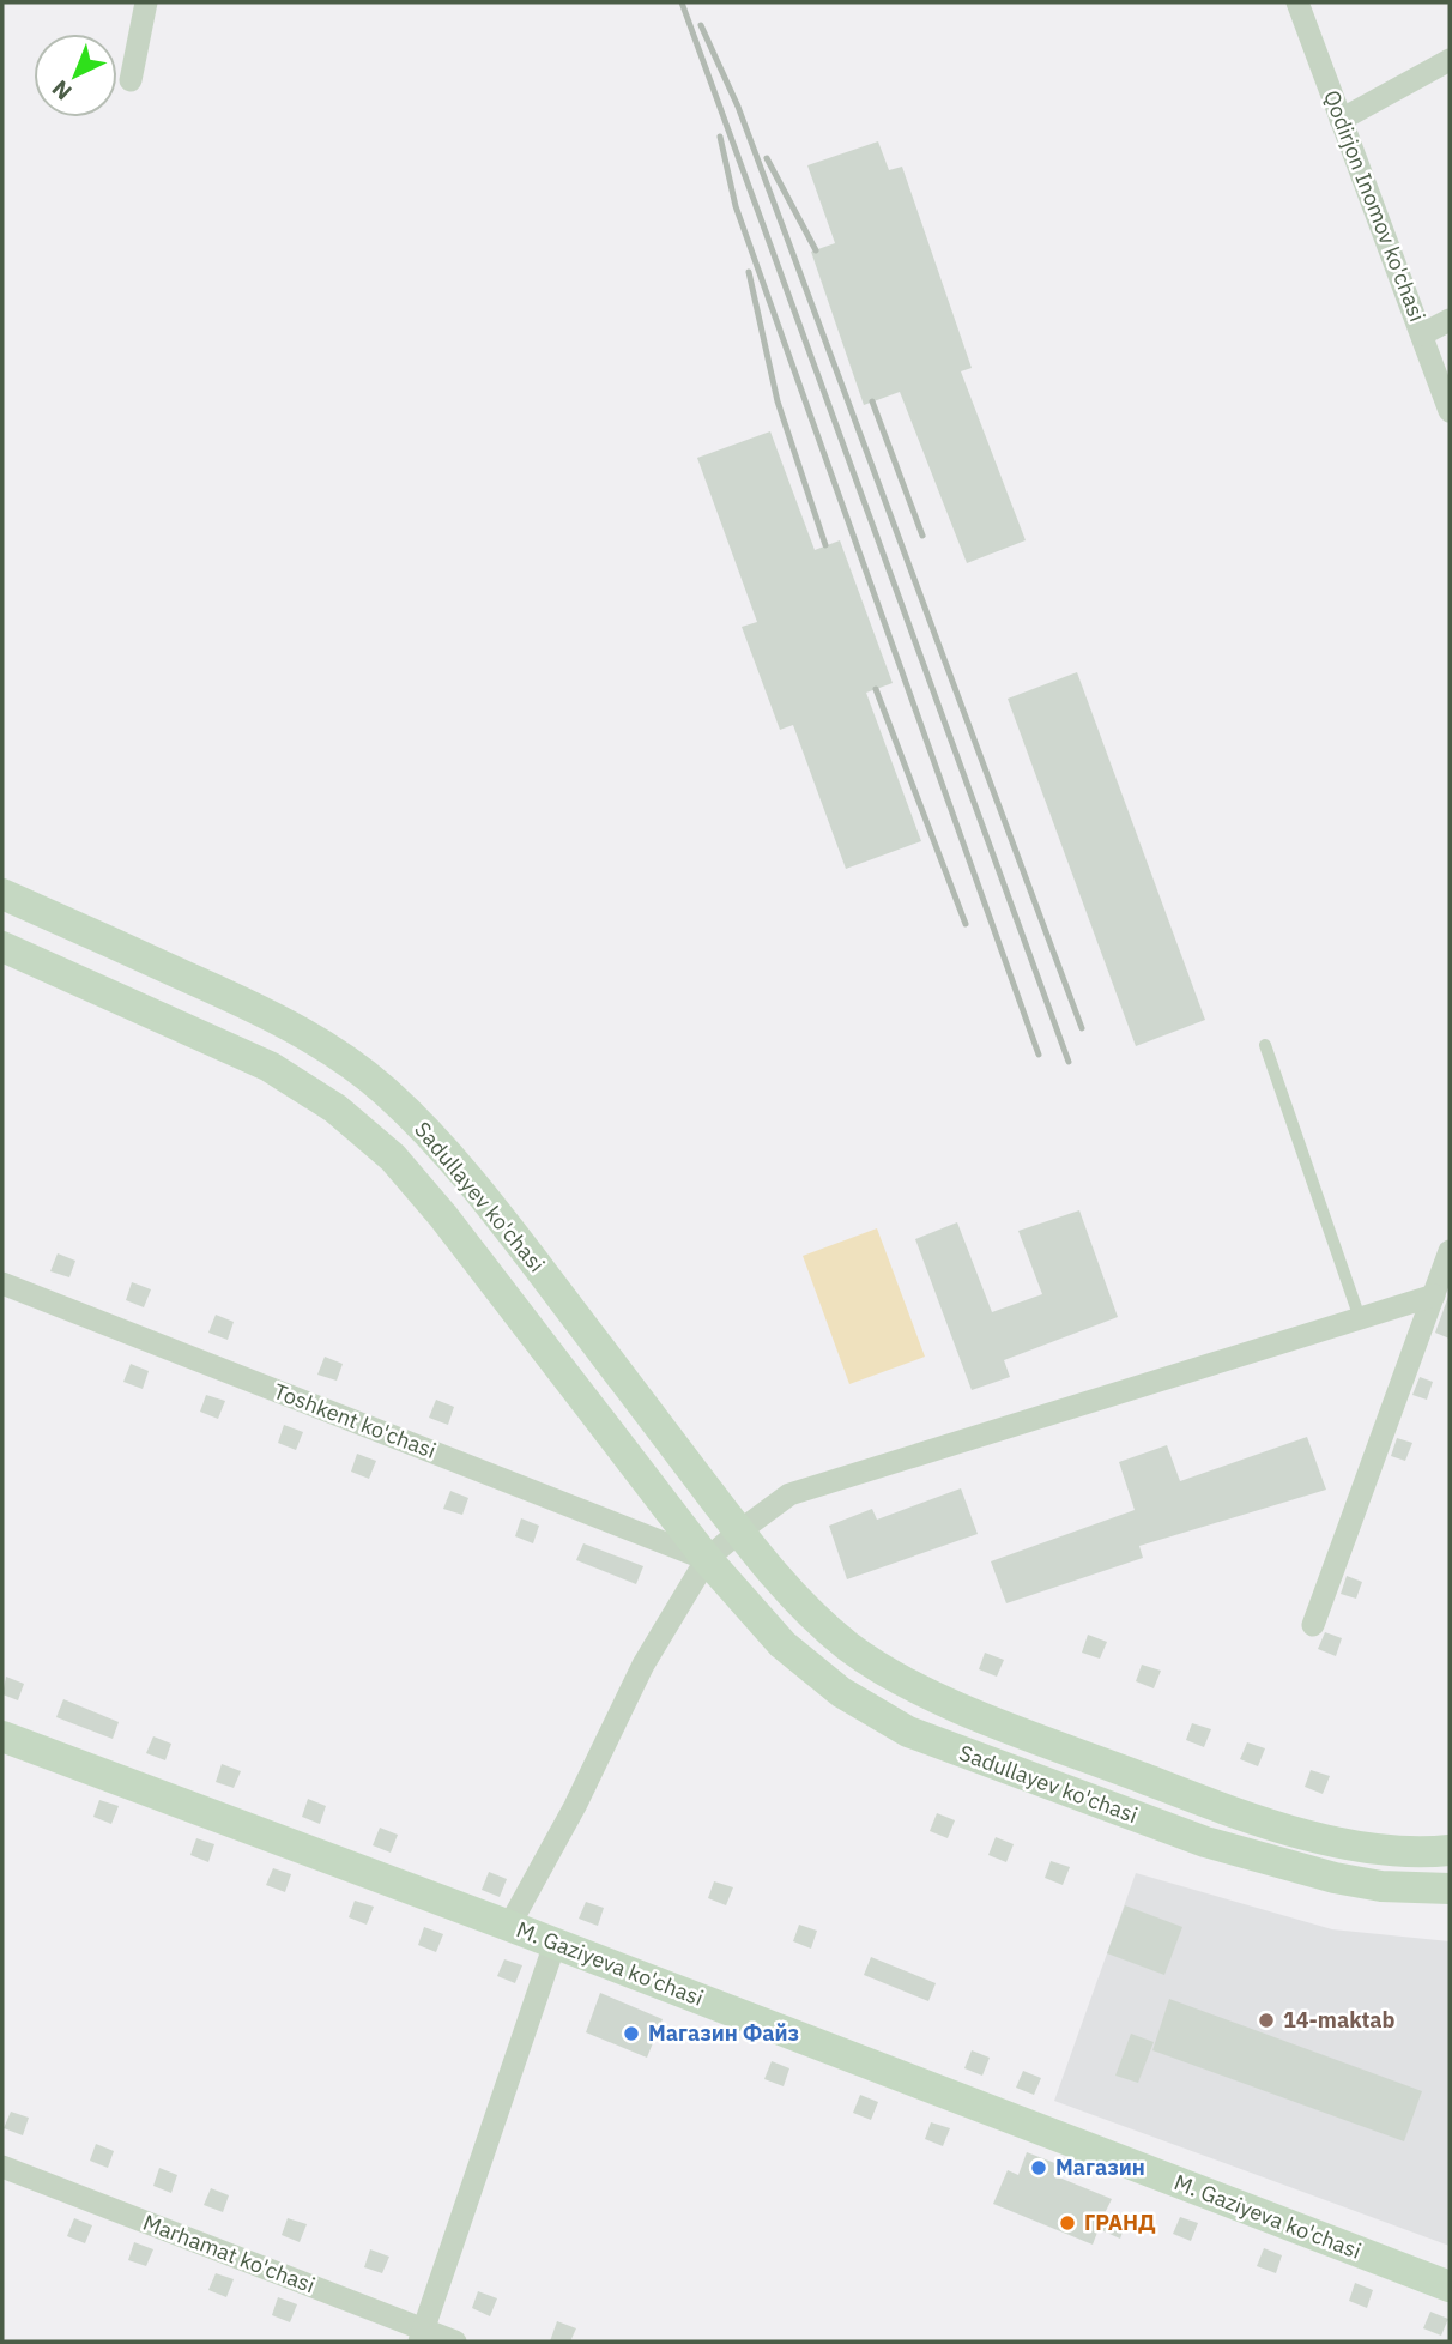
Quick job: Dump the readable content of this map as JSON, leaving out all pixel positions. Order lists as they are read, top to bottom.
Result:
{
  "streets": {
    "main road": ["Sadullayev ko'chasi", "M. Gaziyeva ko'chasi"],
    "street": ["Qodirjon Inomov ko'chasi", "Toshkent ko'chasi", "Marhamat ko'chasi"]
  },
  "crossings": [
    ["Sadullayev ko'chasi", "Toshkent ko'chasi"]
  ],
  "places": [
    "14-maktab",
    "Магазин Файз",
    "Магазин",
    "ГРАНД"
  ],
  "north": "bottom left"
}
